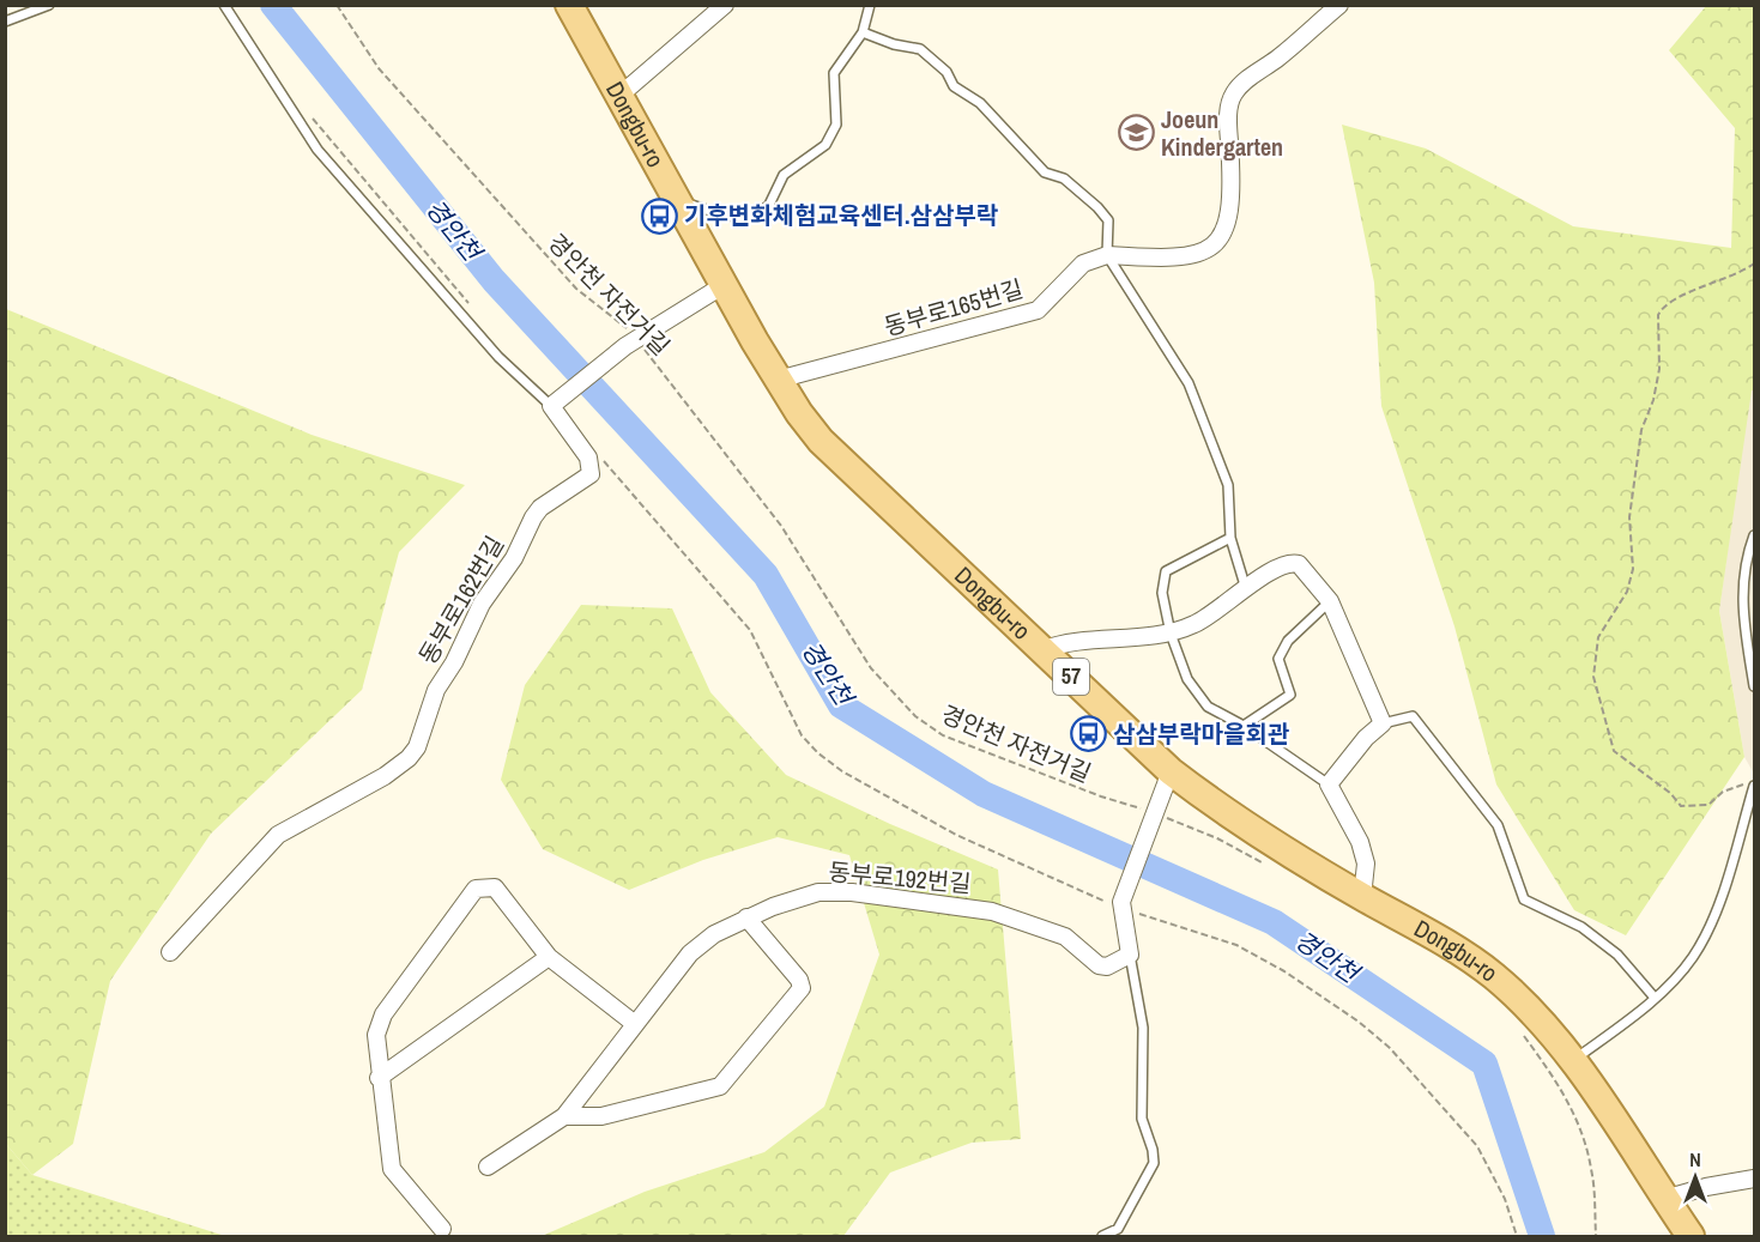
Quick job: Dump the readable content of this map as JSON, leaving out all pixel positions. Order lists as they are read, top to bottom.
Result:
{
  "streets": {
    "main road": ["Dongbu-ro", "57"],
    "street": ["동부로165번길", "동부로162번길", "동부로192번길"],
    "path": ["경안천 자전거길"]
  },
  "crossings": [
    ["Dongbu-ro", "동부로165번길"]
  ],
  "water": ["경안천"],
  "places": {
    "school or university": ["Joeun Kindergarten"],
    "bus stop": ["기후변화체험교육센터.삼삼부락", "삼삼부락마을회관"]
  },
  "north": "top"
}
